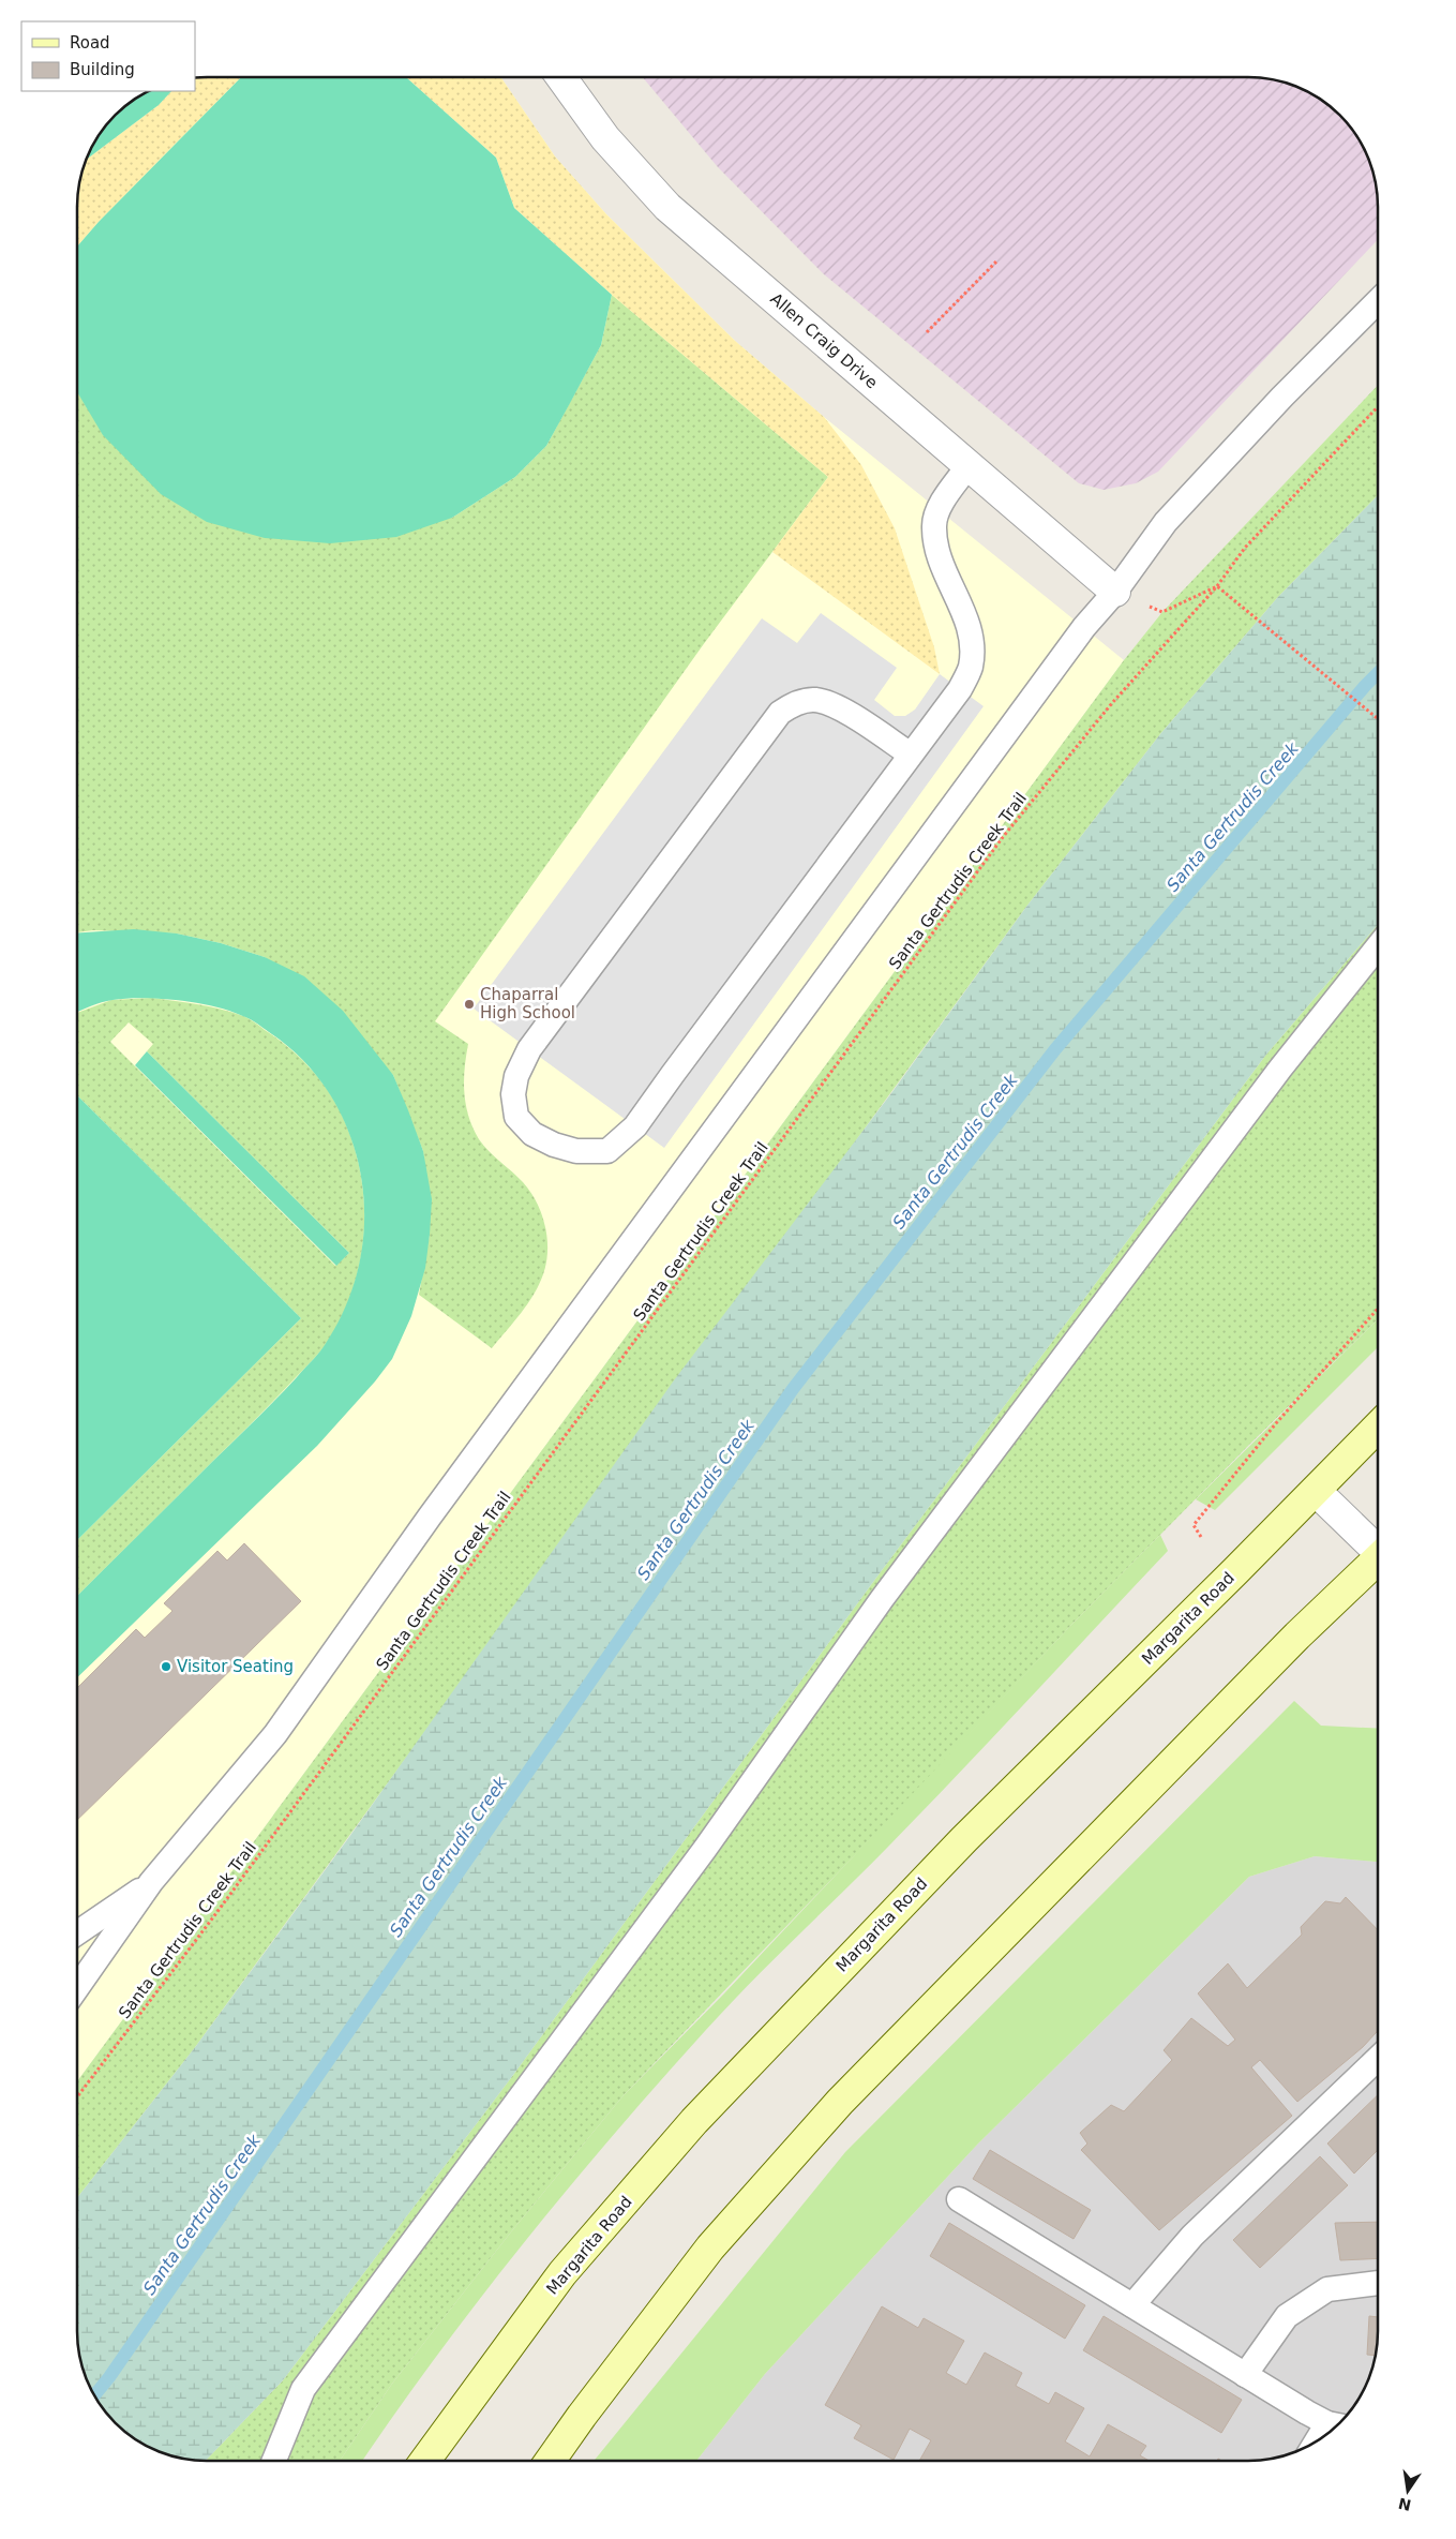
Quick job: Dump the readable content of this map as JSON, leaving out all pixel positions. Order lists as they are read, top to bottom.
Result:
{
  "streets": {
    "main road": ["Margarita Road"],
    "street": ["Allen Craig Drive"],
    "path": ["Santa Gertrudis Creek Trail"]
  },
  "water": ["Santa Gertrudis Creek"],
  "places": ["Chaparral High School", "Visitor Seating"],
  "legend": ["Road", "Building"],
  "north": "bottom"
}
